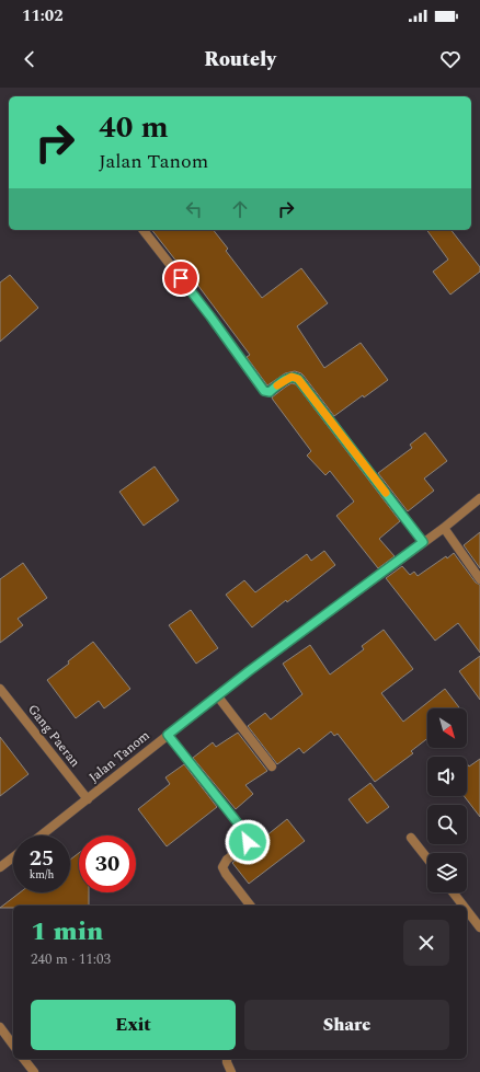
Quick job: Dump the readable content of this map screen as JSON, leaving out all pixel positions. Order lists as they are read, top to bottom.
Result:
{
  "streets": {
    "street": ["Gang Paeran", "Jalan Tanom"]
  },
  "crossings": [
    ["Gang Paeran", "Jalan Tanom"]
  ],
  "north": "bottom right",
  "page": {
    "status": "11:02",
    "header": "Routely",
    "turn": ["40 m", "Jalan Tanom"],
    "speed": "25 km/h",
    "limit": "30",
    "heading": ["1 min", "240 m · 11:03"],
    "buttons": ["Exit", "Share"]
  }
}
